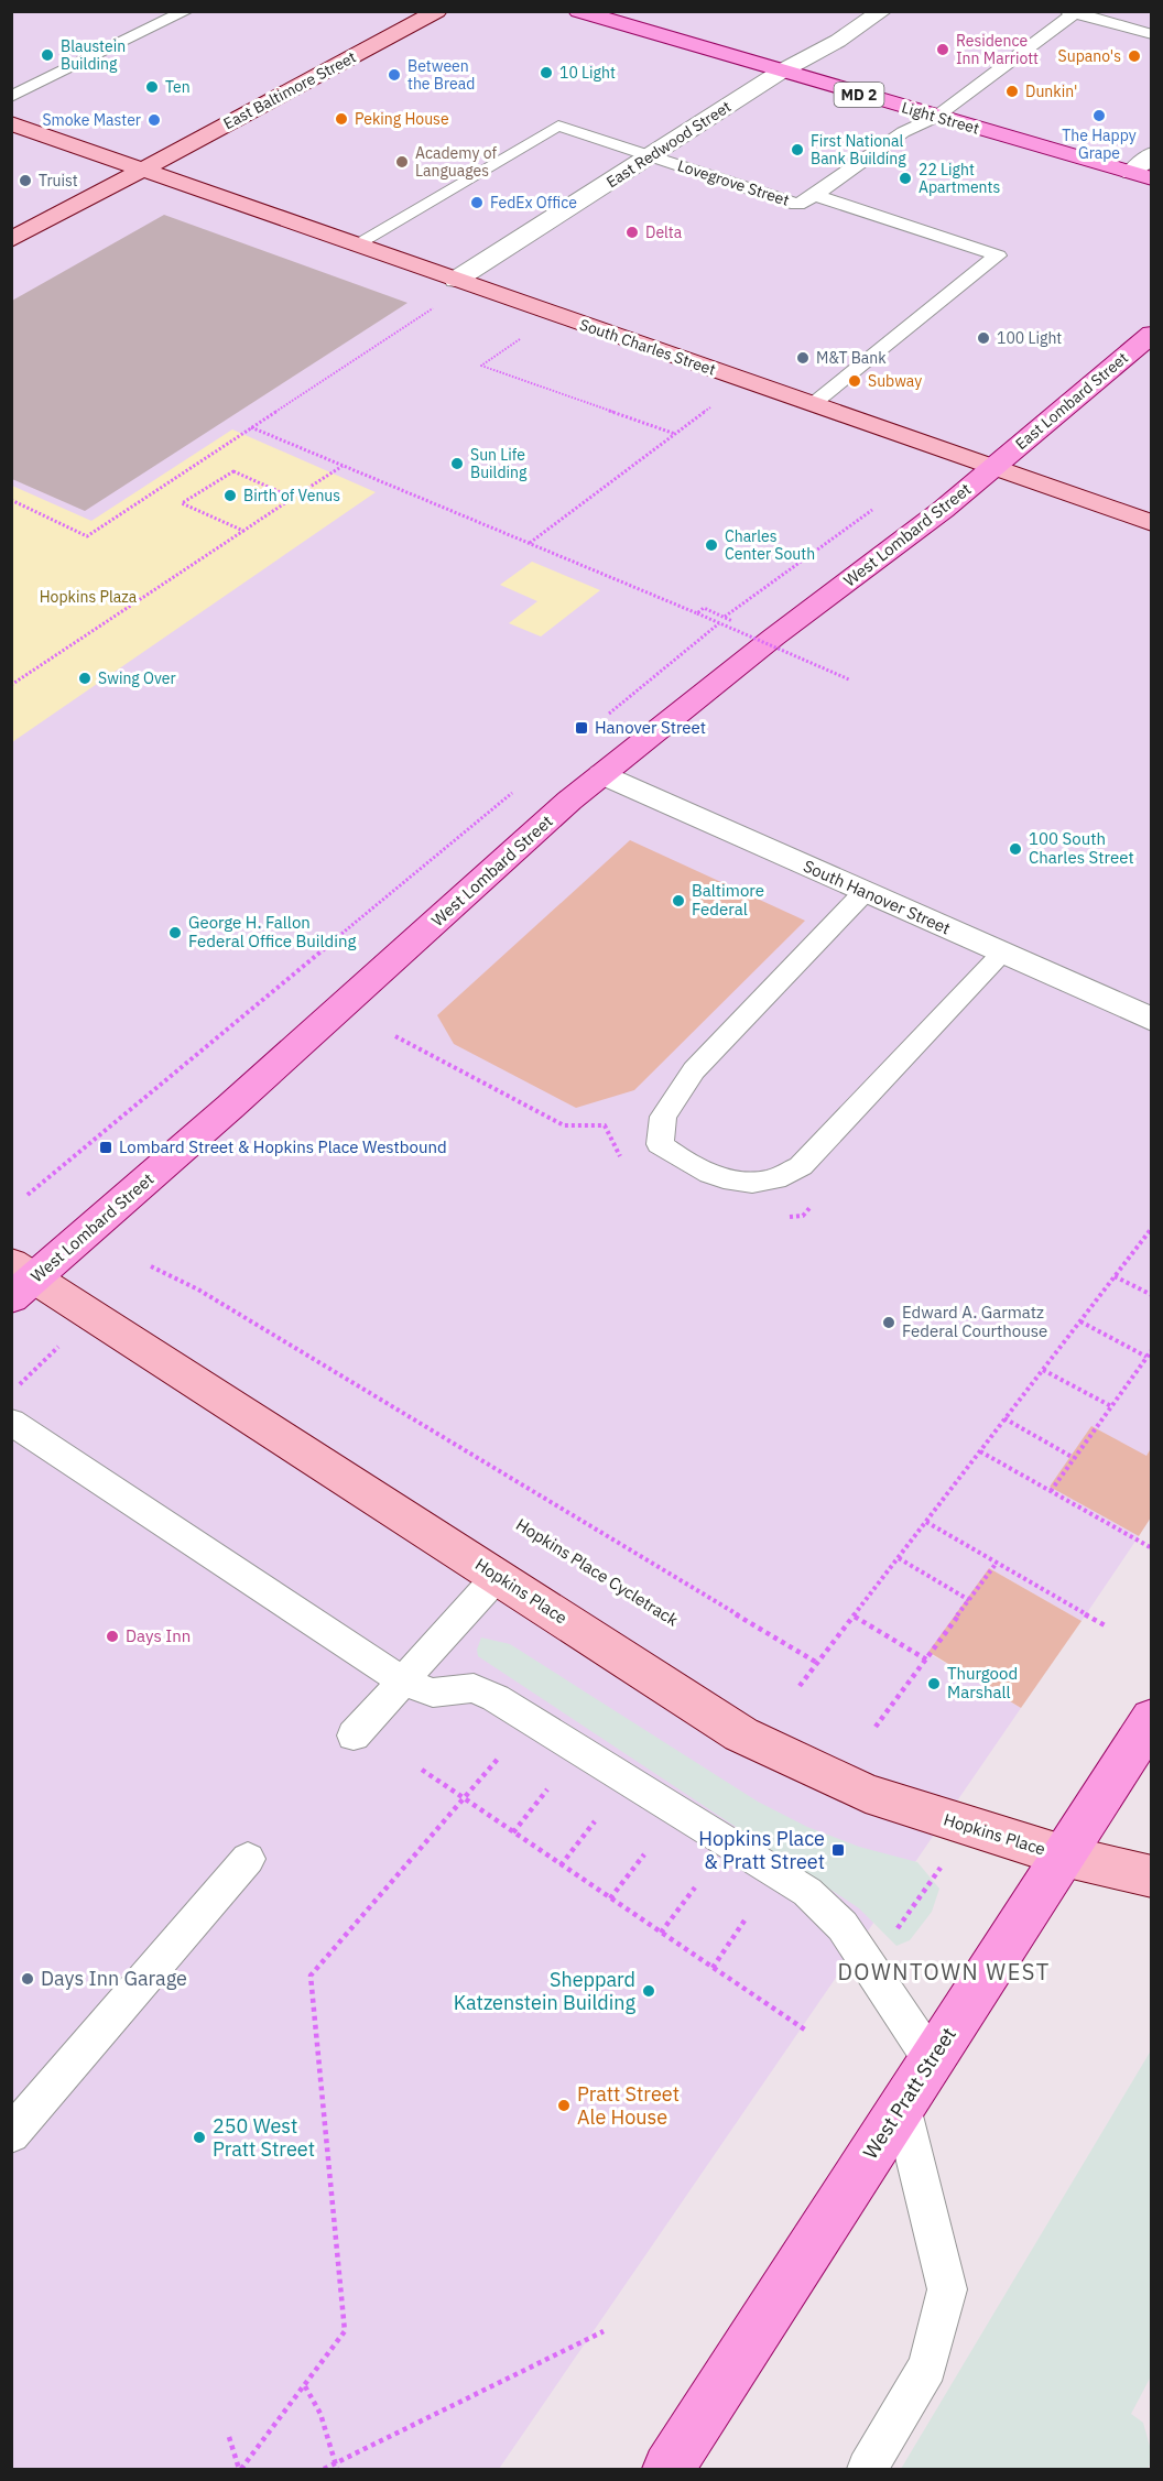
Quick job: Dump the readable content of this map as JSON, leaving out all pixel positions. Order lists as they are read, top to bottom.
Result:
{
  "streets": {
    "main road": [
      "East Baltimore Street",
      "MD 2",
      "Light Street",
      "South Charles Street",
      "East Lombard Street",
      "West Lombard Street",
      "Hopkins Place",
      "West Pratt Street"
    ],
    "street": ["East Redwood Street", "South Hanover Street"],
    "lane": ["Lovegrove Street"]
  },
  "crossings": [
    ["East Baltimore Street", "South Charles Street"],
    ["Light Street", "East Redwood Street"],
    ["East Redwood Street", "Lovegrove Street"],
    ["East Redwood Street", "South Charles Street"],
    ["Lovegrove Street", "South Charles Street"],
    ["South Charles Street", "East Lombard Street"],
    ["South Charles Street", "West Lombard Street"],
    ["East Lombard Street", "West Lombard Street"],
    ["West Lombard Street", "South Hanover Street"],
    ["West Lombard Street", "Hopkins Place"],
    ["Hopkins Place", "West Pratt Street"]
  ],
  "districts": ["DOWNTOWN WEST"],
  "parks": ["Hopkins Plaza"],
  "places": {
    "other": [
      "Residence Inn Marriott",
      "Blaustein Building",
      "Supano's",
      "10 Light",
      "Between the Bread",
      "Ten",
      "Dunkin'",
      "The Happy Grape",
      "Peking House",
      "Smoke Master",
      "First National Bank Building",
      "Academy of Languages",
      "22 Light Apartments",
      "Truist",
      "FedEx Office",
      "Delta",
      "100 Light",
      "M&T Bank",
      "Subway",
      "Sun Life Building",
      "Birth of Venus",
      "Charles Center South",
      "Swing Over",
      "100 South Charles Street",
      "Baltimore Federal",
      "George H. Fallon Federal Office Building",
      "Edward A. Garmatz Federal Courthouse",
      "Days Inn",
      "Thurgood Marshall",
      "Days Inn Garage",
      "Sheppard Katzenstein Building",
      "Pratt Street Ale House",
      "250 West Pratt Street"
    ],
    "transit": ["Hanover Street", "Lombard Street & Hopkins Place Westbound", "Hopkins Place & Pratt Street"]
  }
}
